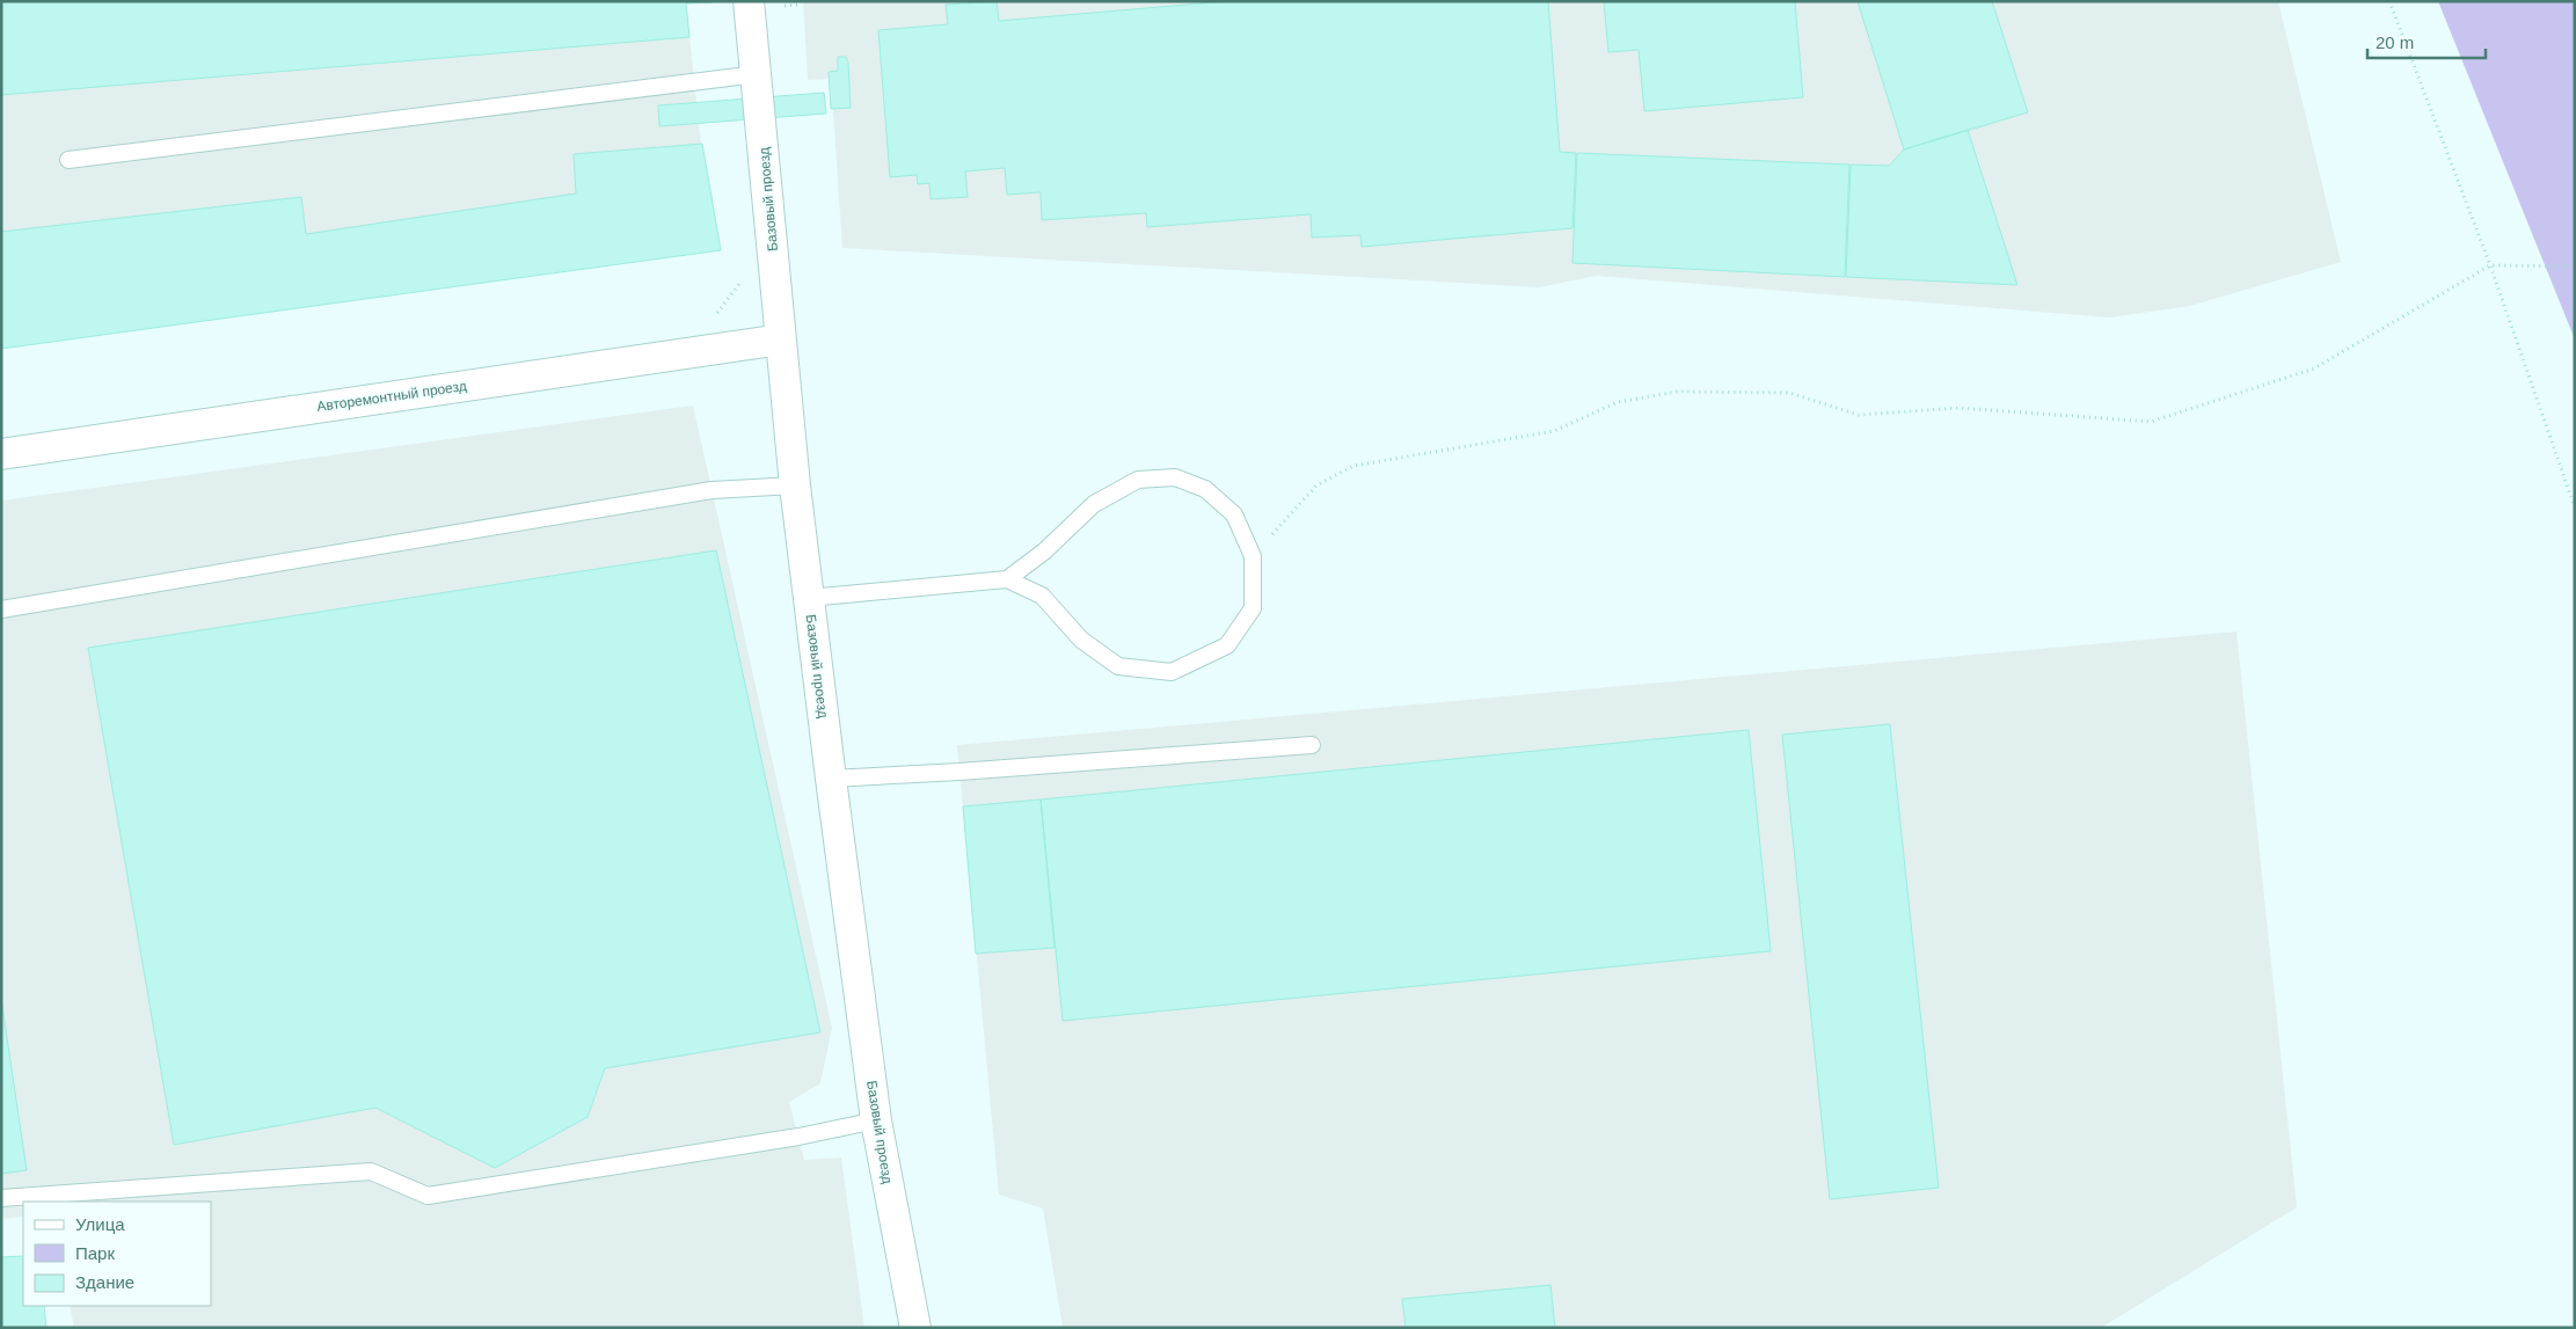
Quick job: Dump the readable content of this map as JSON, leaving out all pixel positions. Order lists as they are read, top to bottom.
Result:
{
  "streets": {
    "street": ["Базовый проезд", "Авторемонтный проезд"]
  },
  "crossings": [
    ["Базовый проезд", "Авторемонтный проезд"]
  ],
  "legend": ["Улица", "Парк", "Здание"],
  "scale_bar": "20 m"
}
